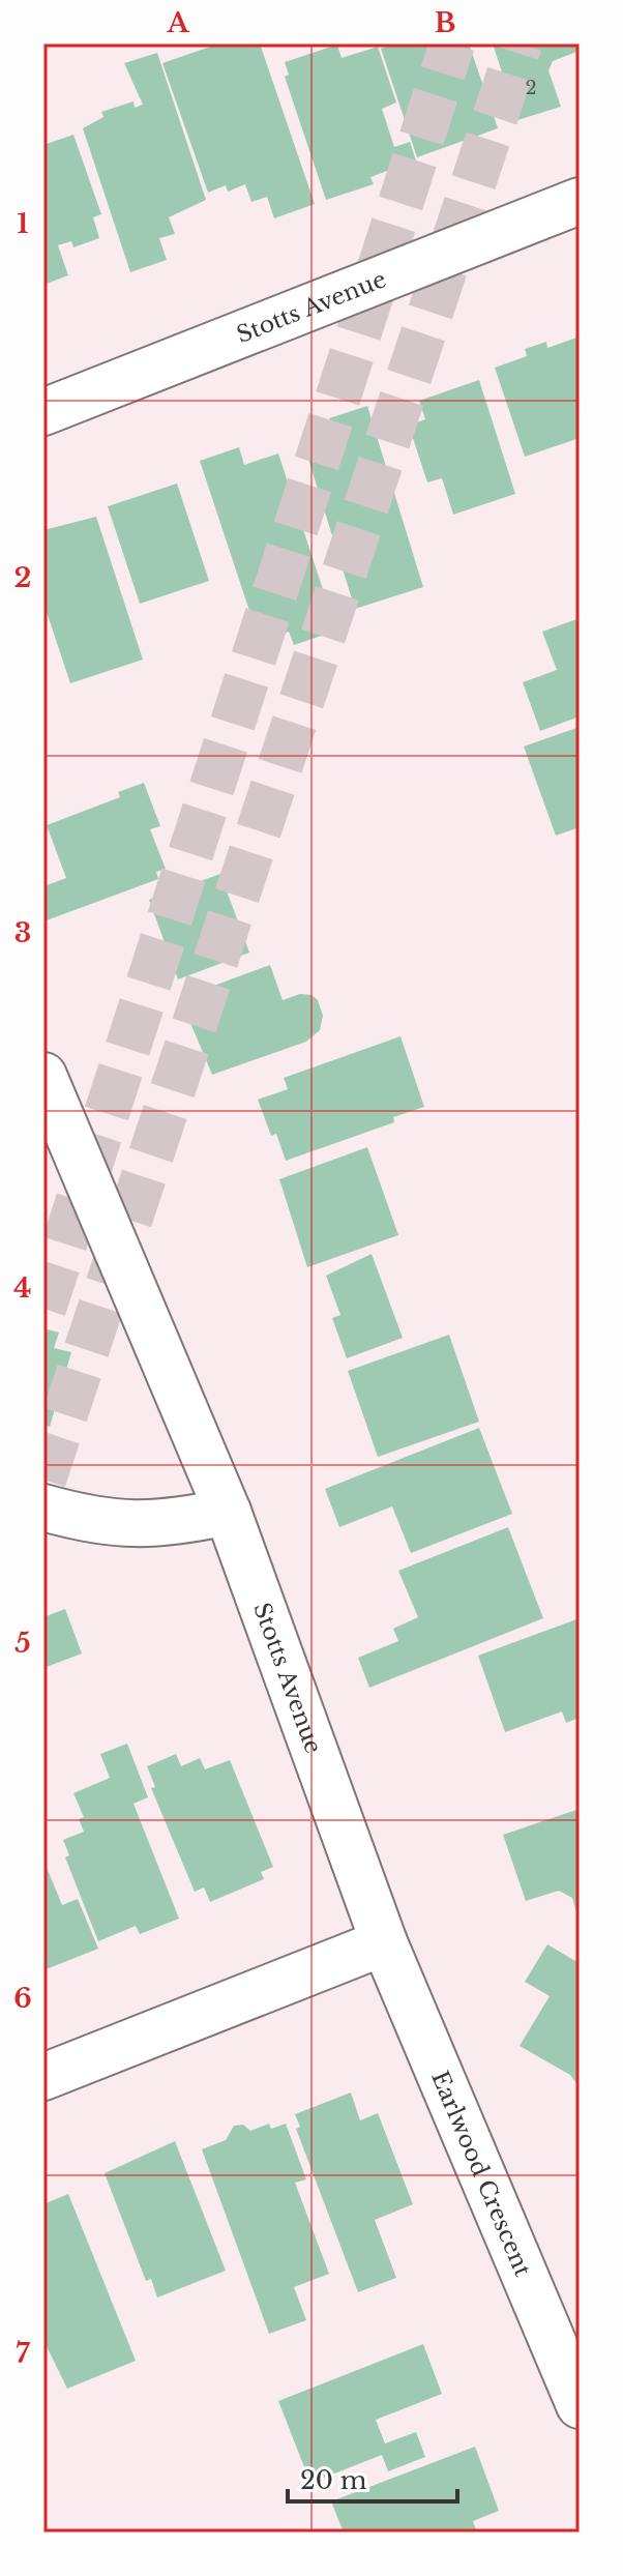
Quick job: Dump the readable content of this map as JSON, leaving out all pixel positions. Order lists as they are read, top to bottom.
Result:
{
  "streets": {
    "street": ["Stotts Avenue", "Earlwood Crescent"]
  },
  "crossings": [
    ["Stotts Avenue", "Earlwood Crescent"]
  ],
  "house_numbers": ["2"],
  "scale_bar": "20 m",
  "grid": {
    "columns": ["A", "B"],
    "rows": [
      "1",
      "2",
      "3",
      "4",
      "5",
      "6",
      "7"
    ]
  }
}
